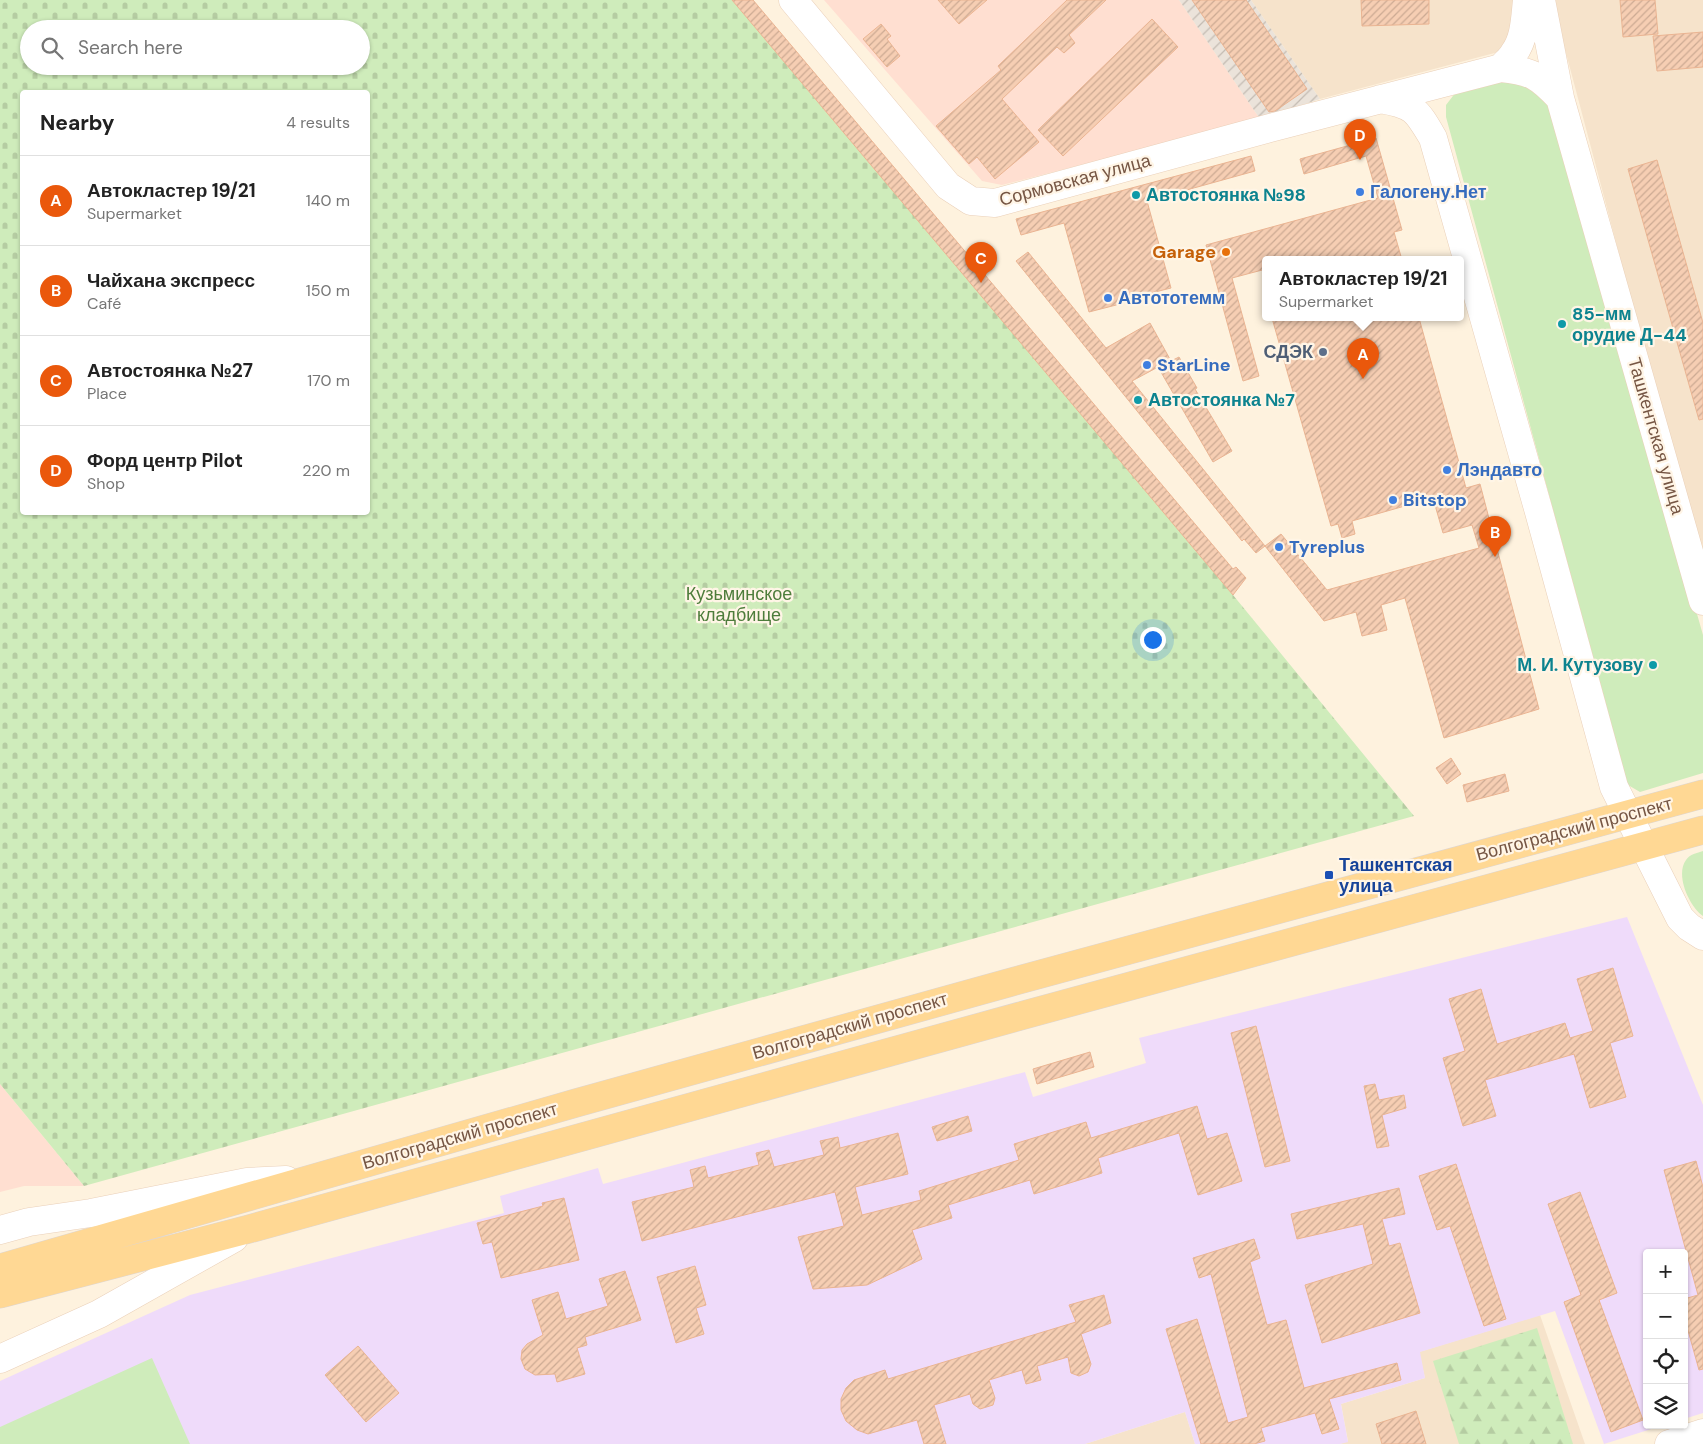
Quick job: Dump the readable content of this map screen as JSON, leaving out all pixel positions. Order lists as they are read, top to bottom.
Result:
{
  "streets": {
    "main road": ["Сормовская улица", "Ташкентская улица", "Волгоградский проспект"]
  },
  "parks": ["Кузьминское кладбище"],
  "places": {
    "other": [
      "Галогену.Нет",
      "Автостоянка №98",
      "Garage",
      "Автототемм",
      "85-мм орудие Д-44",
      "СДЭК",
      "StarLine",
      "Автостоянка №7",
      "Лэндавто",
      "Bitstop",
      "Tyreplus",
      "М. И. Кутузову"
    ],
    "transit": ["Ташкентская улица"]
  },
  "page": {
    "search": "Search here",
    "heading": ["Nearby", "4 results"],
    "pins": [
      "D",
      "C",
      "A",
      "B"
    ],
    "list": [
      {
        "mark": "A",
        "name": "Автокластер 19/21",
        "note": "Supermarket",
        "value": "140 m"
      },
      {
        "mark": "B",
        "name": "Чайхана экспресс",
        "note": "Café",
        "value": "150 m"
      },
      {
        "mark": "C",
        "name": "Автостоянка №27",
        "note": "Place",
        "value": "170 m"
      },
      {
        "mark": "D",
        "name": "Форд центр Pilot",
        "note": "Shop",
        "value": "220 m"
      }
    ],
    "popup": ["Автокластер 19/21", "Supermarket"],
    "map_buttons": ["+", "−"]
  }
}
